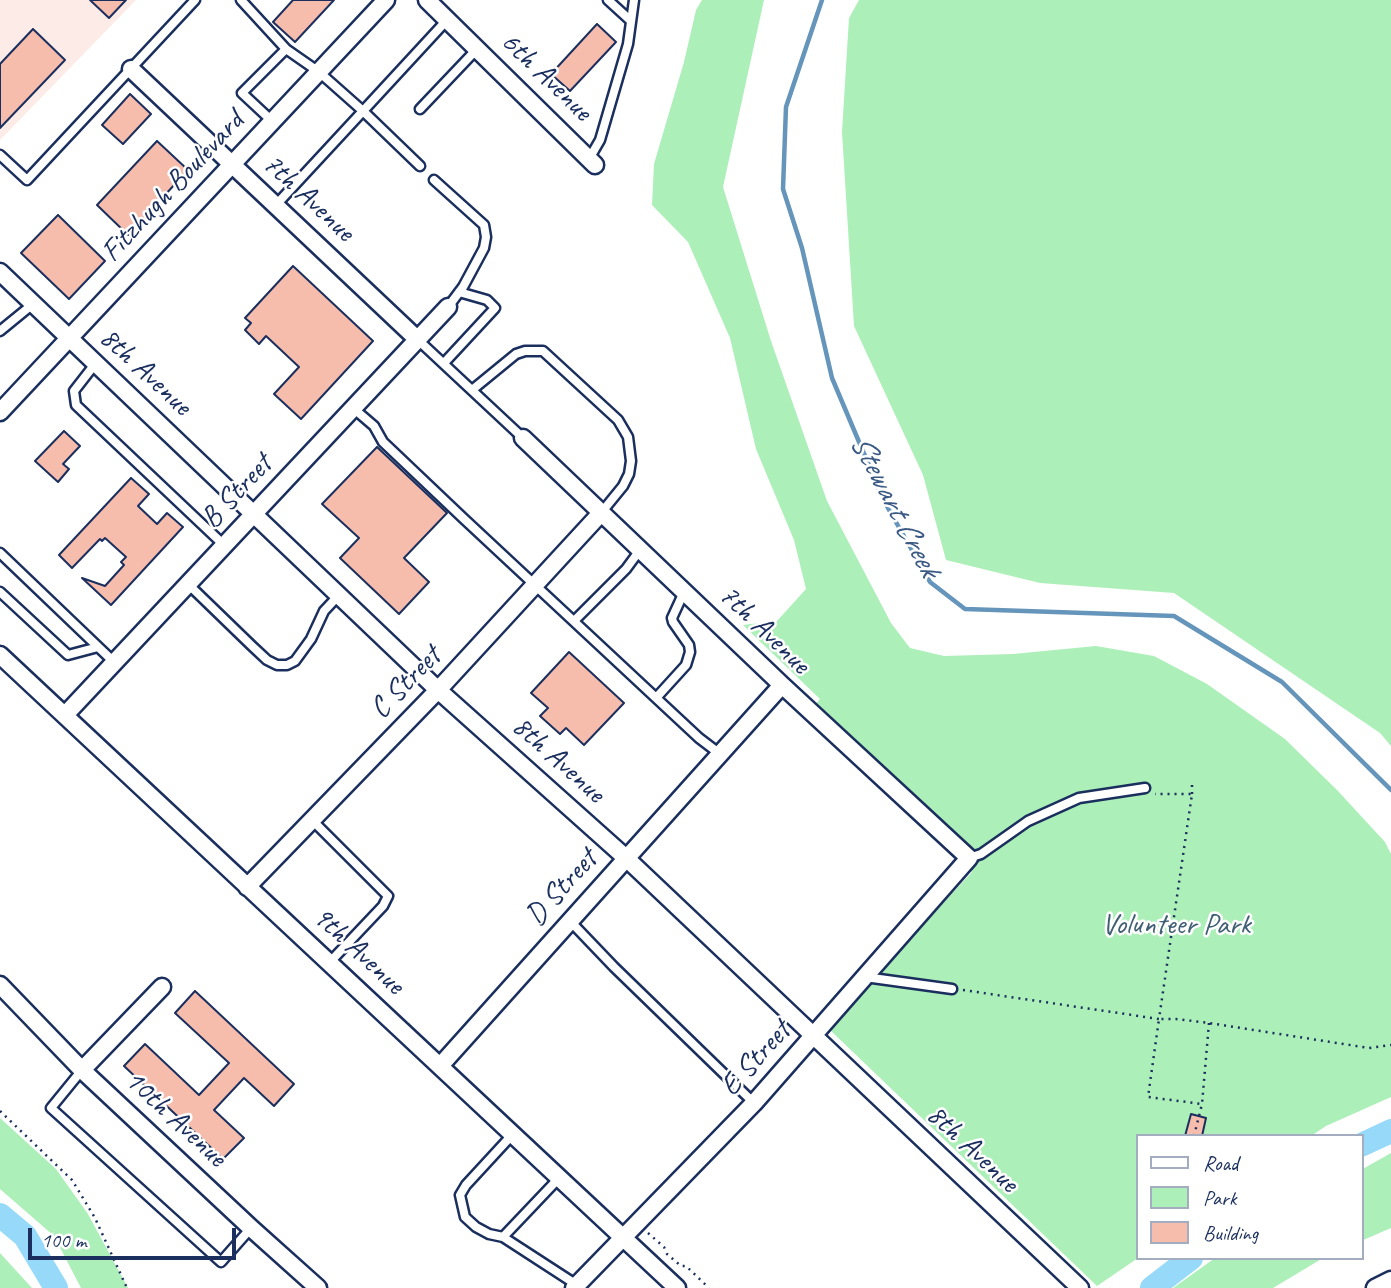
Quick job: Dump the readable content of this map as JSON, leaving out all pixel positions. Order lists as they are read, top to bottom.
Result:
{
  "streets": {
    "street": [
      "6th Avenue",
      "Fitzhugh Boulevard",
      "7th Avenue",
      "8th Avenue",
      "B Street",
      "C Street",
      "D Street",
      "9th Avenue",
      "E Street",
      "10th Avenue"
    ]
  },
  "crossings": [
    ["Fitzhugh Boulevard", "7th Avenue"],
    ["Fitzhugh Boulevard", "8th Avenue"],
    ["7th Avenue", "B Street"],
    ["7th Avenue", "C Street"],
    ["7th Avenue", "D Street"],
    ["7th Avenue", "E Street"],
    ["8th Avenue", "B Street"],
    ["8th Avenue", "C Street"],
    ["8th Avenue", "D Street"],
    ["8th Avenue", "E Street"],
    ["B Street", "9th Avenue"],
    ["C Street", "9th Avenue"],
    ["D Street", "9th Avenue"],
    ["9th Avenue", "E Street"]
  ],
  "water": ["Stewart Creek"],
  "parks": ["Volunteer Park"],
  "legend": ["Road", "Park", "Building"],
  "scale_bar": "100 m"
}
